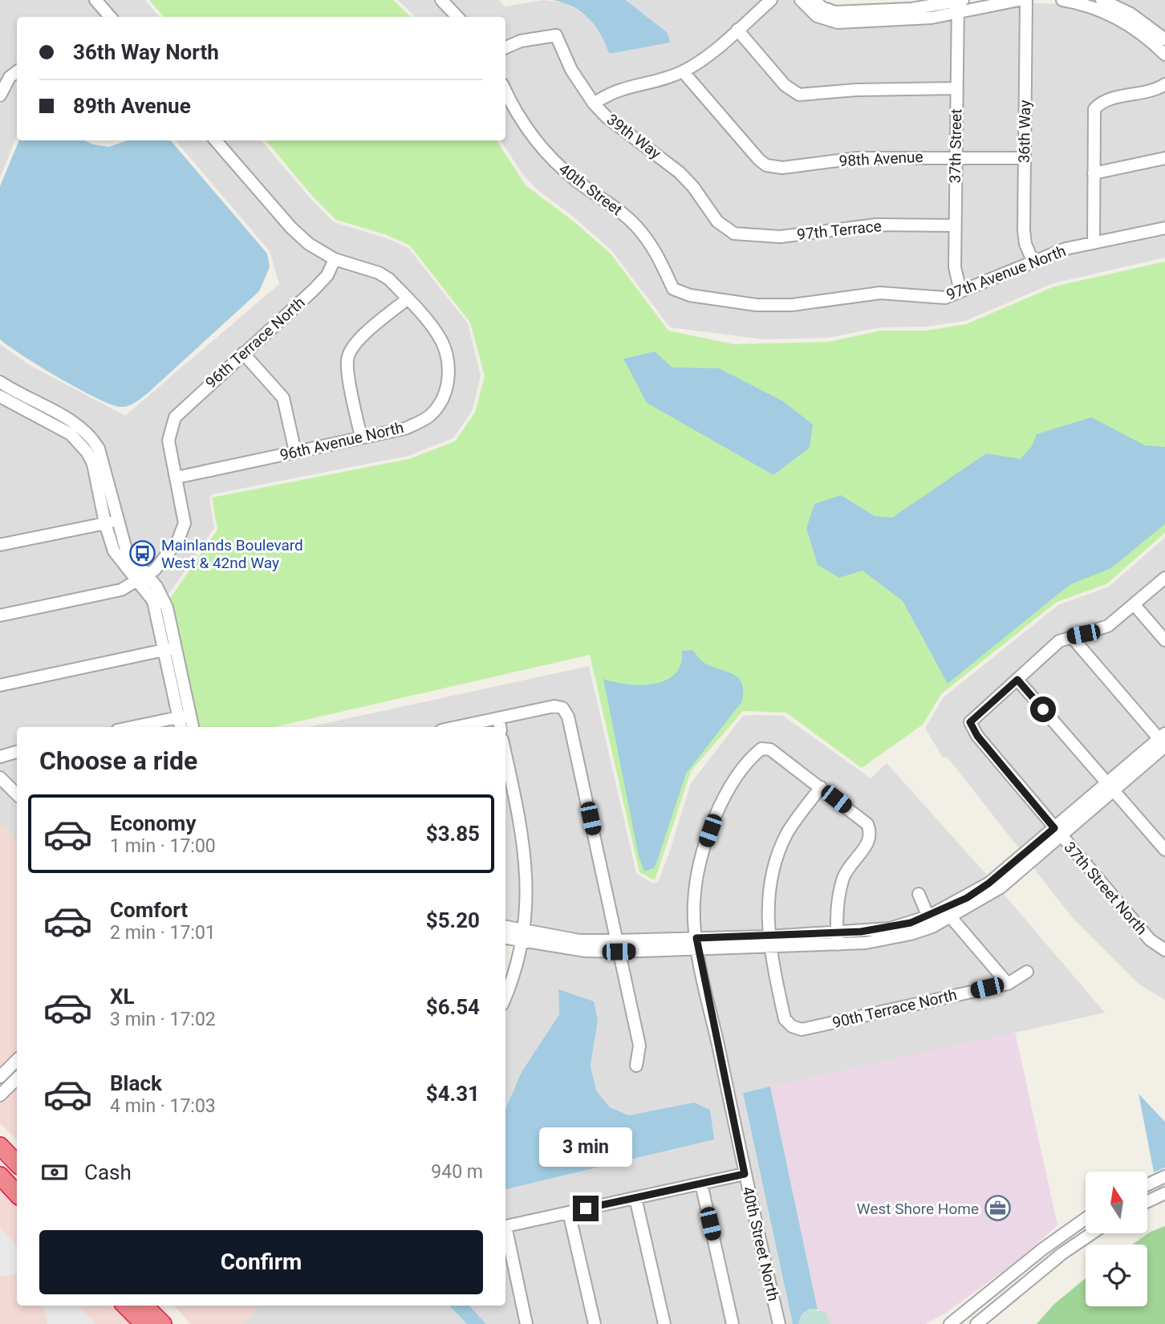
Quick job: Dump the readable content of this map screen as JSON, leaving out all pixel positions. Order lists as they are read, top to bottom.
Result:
{
  "streets": {
    "street": [
      "36th Way",
      "39th Way",
      "37th Street",
      "98th Avenue",
      "40th Street",
      "97th Terrace",
      "97th Avenue North",
      "96th Terrace North",
      "96th Avenue North",
      "37th Street North",
      "90th Terrace North",
      "40th Street North"
    ]
  },
  "crossings": [
    ["36th Way", "98th Avenue"],
    ["36th Way", "97th Avenue North"],
    ["39th Way", "97th Terrace"],
    ["37th Street", "98th Avenue"],
    ["37th Street", "97th Terrace"],
    ["37th Street", "97th Avenue North"],
    ["40th Street", "97th Avenue North"],
    ["96th Terrace North", "96th Avenue North"]
  ],
  "places": {
    "bus stop": ["Mainlands Boulevard West & 42nd Way"],
    "office": ["West Shore Home"]
  },
  "north": "top",
  "page": {
    "banner": ["36th Way North", "89th Avenue"],
    "heading": "Choose a ride",
    "list": [
      {
        "name": "Economy",
        "note": "1 min · 17:00",
        "value": "$3.85"
      },
      {
        "name": "Comfort",
        "note": "2 min · 17:01",
        "value": "$5.20"
      },
      {
        "name": "XL",
        "note": "3 min · 17:02",
        "value": "$6.54"
      },
      {
        "name": "Black",
        "note": "4 min · 17:03",
        "value": "$4.31"
      }
    ],
    "bubble": "3 min",
    "pay": ["Cash", "940 m"],
    "buttons": "Confirm"
  }
}
